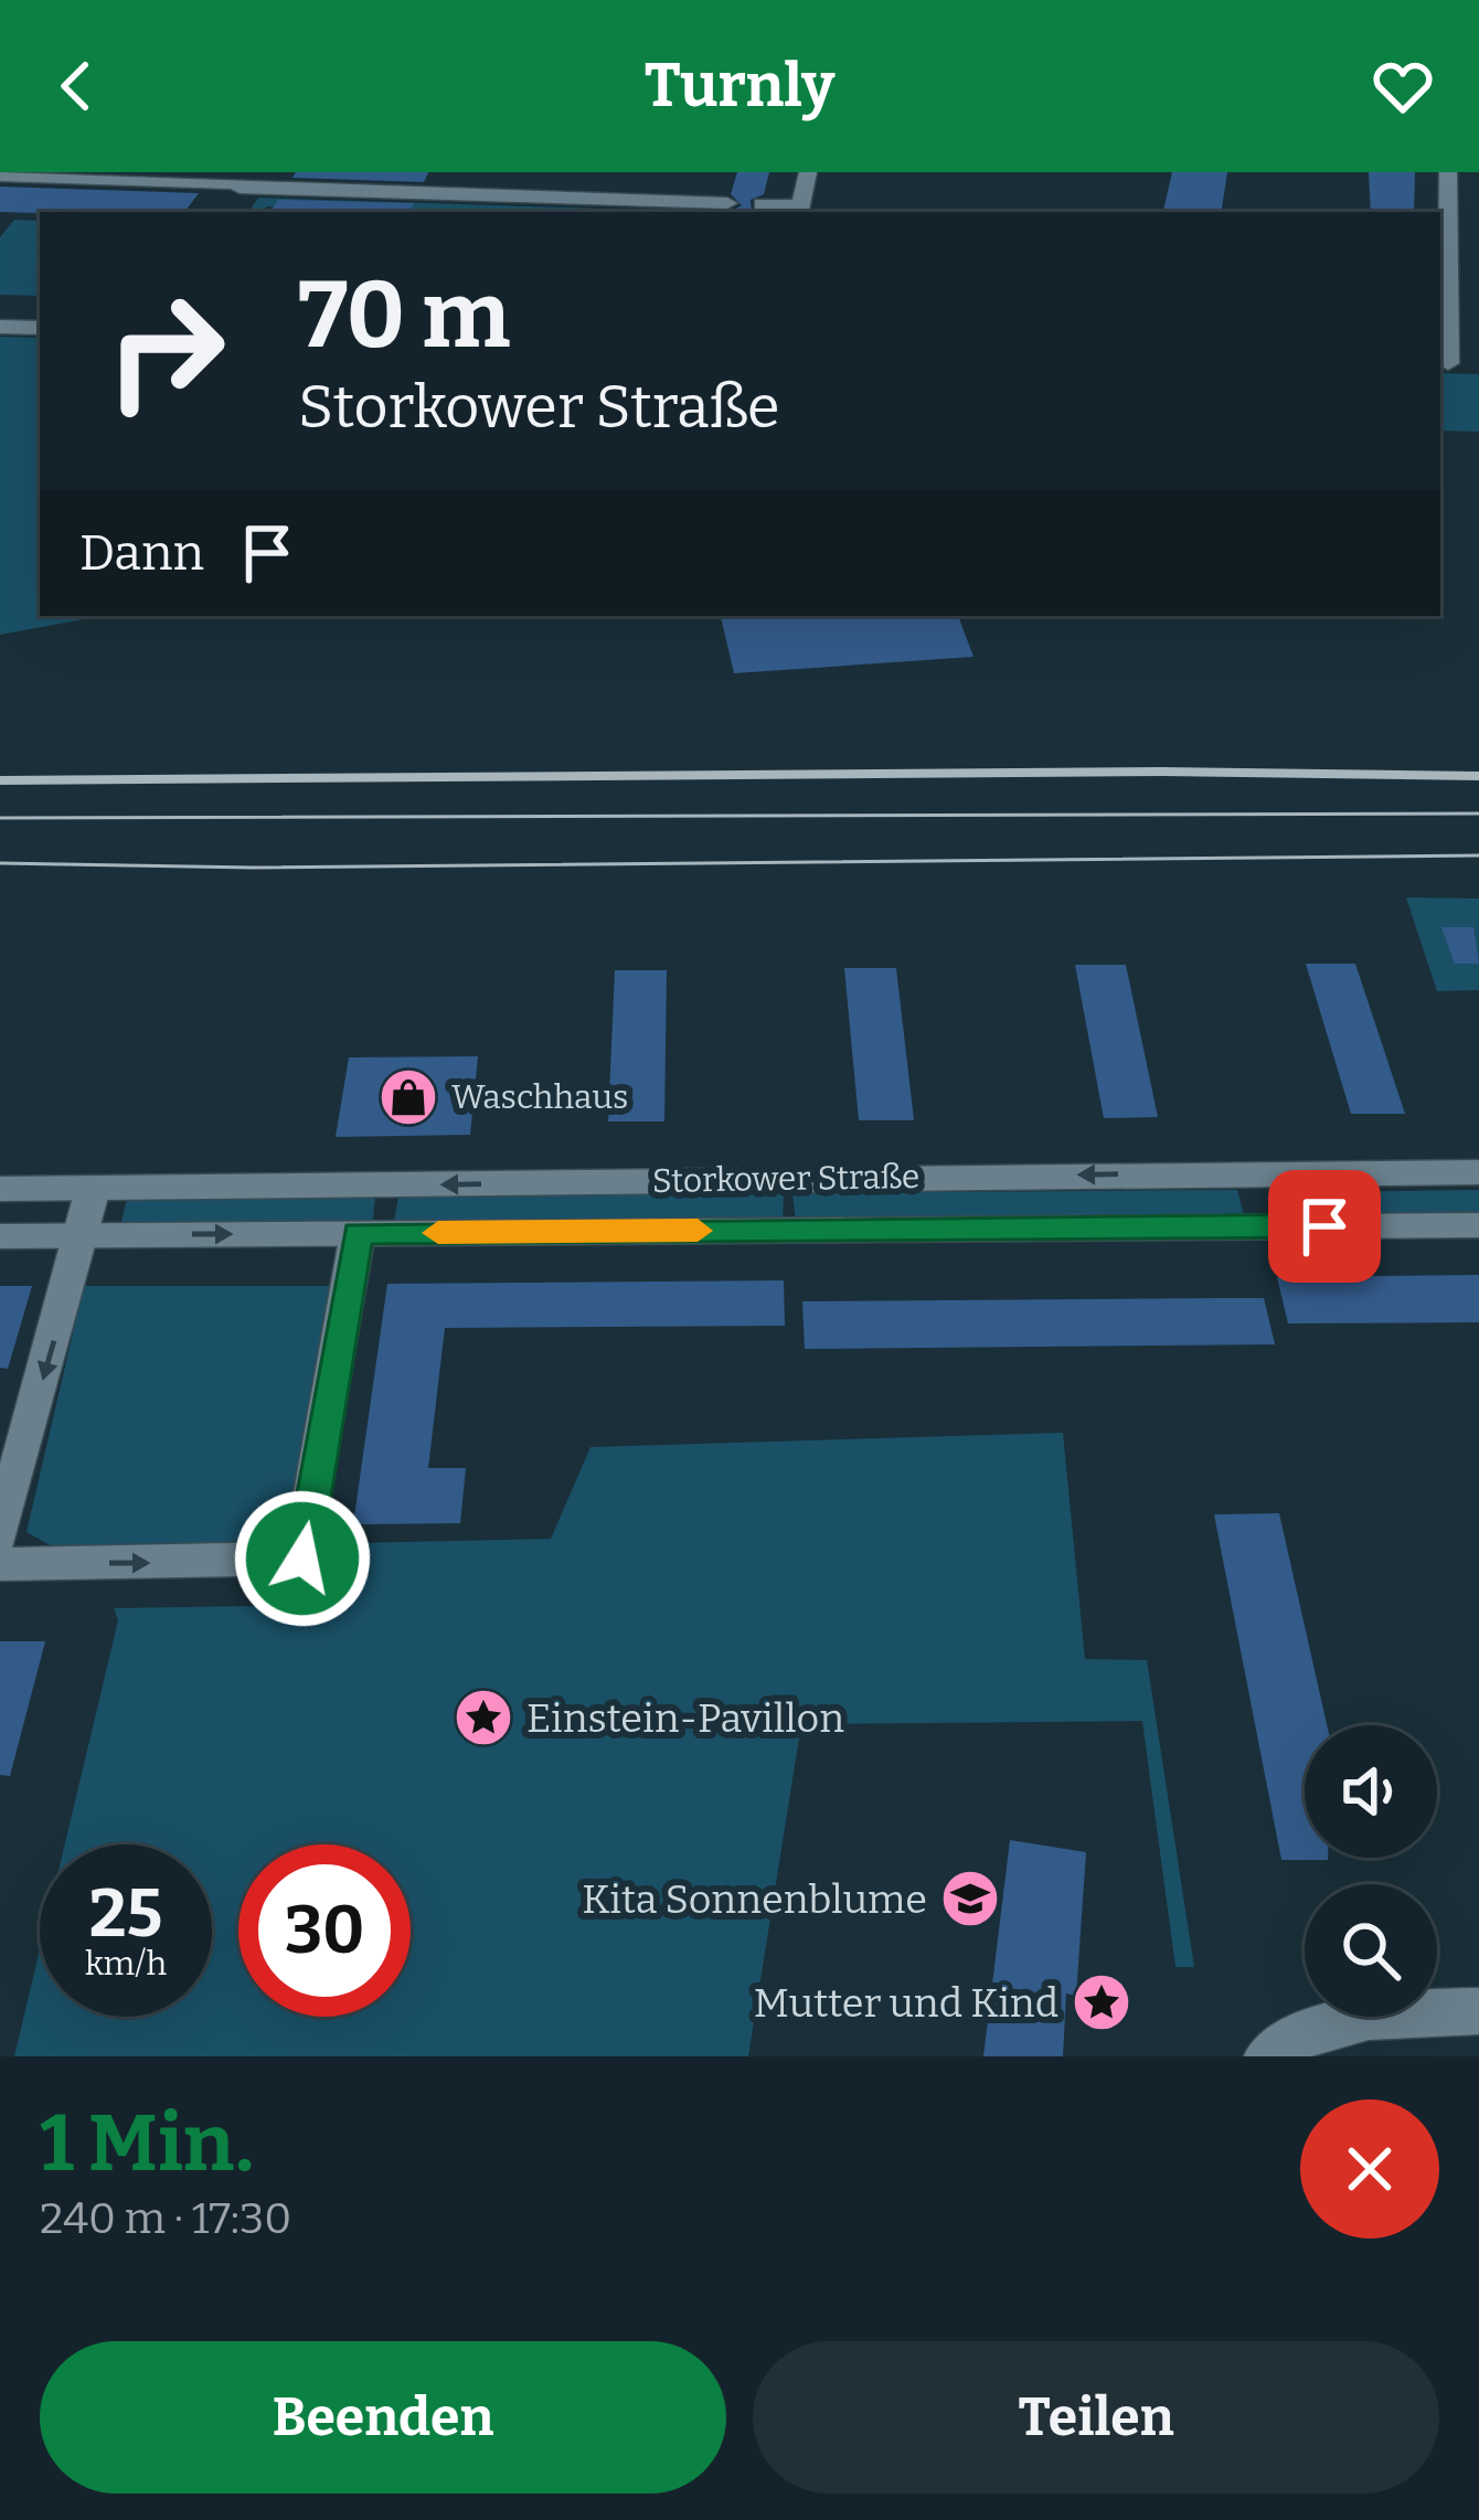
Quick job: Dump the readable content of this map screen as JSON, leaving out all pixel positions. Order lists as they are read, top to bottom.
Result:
{
  "streets": {
    "street": ["Storkower Straße"]
  },
  "places": {
    "shop": ["Waschhaus"],
    "place": ["Einstein-Pavillon", "Mutter und Kind"],
    "school or university": ["Kita Sonnenblume"]
  },
  "page": {
    "header": "Turnly",
    "turn": ["70 m", "Storkower Straße"],
    "then": "Dann",
    "speed": "25 km/h",
    "limit": "30",
    "heading": ["1 Min.", "240 m · 17:30"],
    "buttons": ["Beenden", "Teilen"]
  }
}
